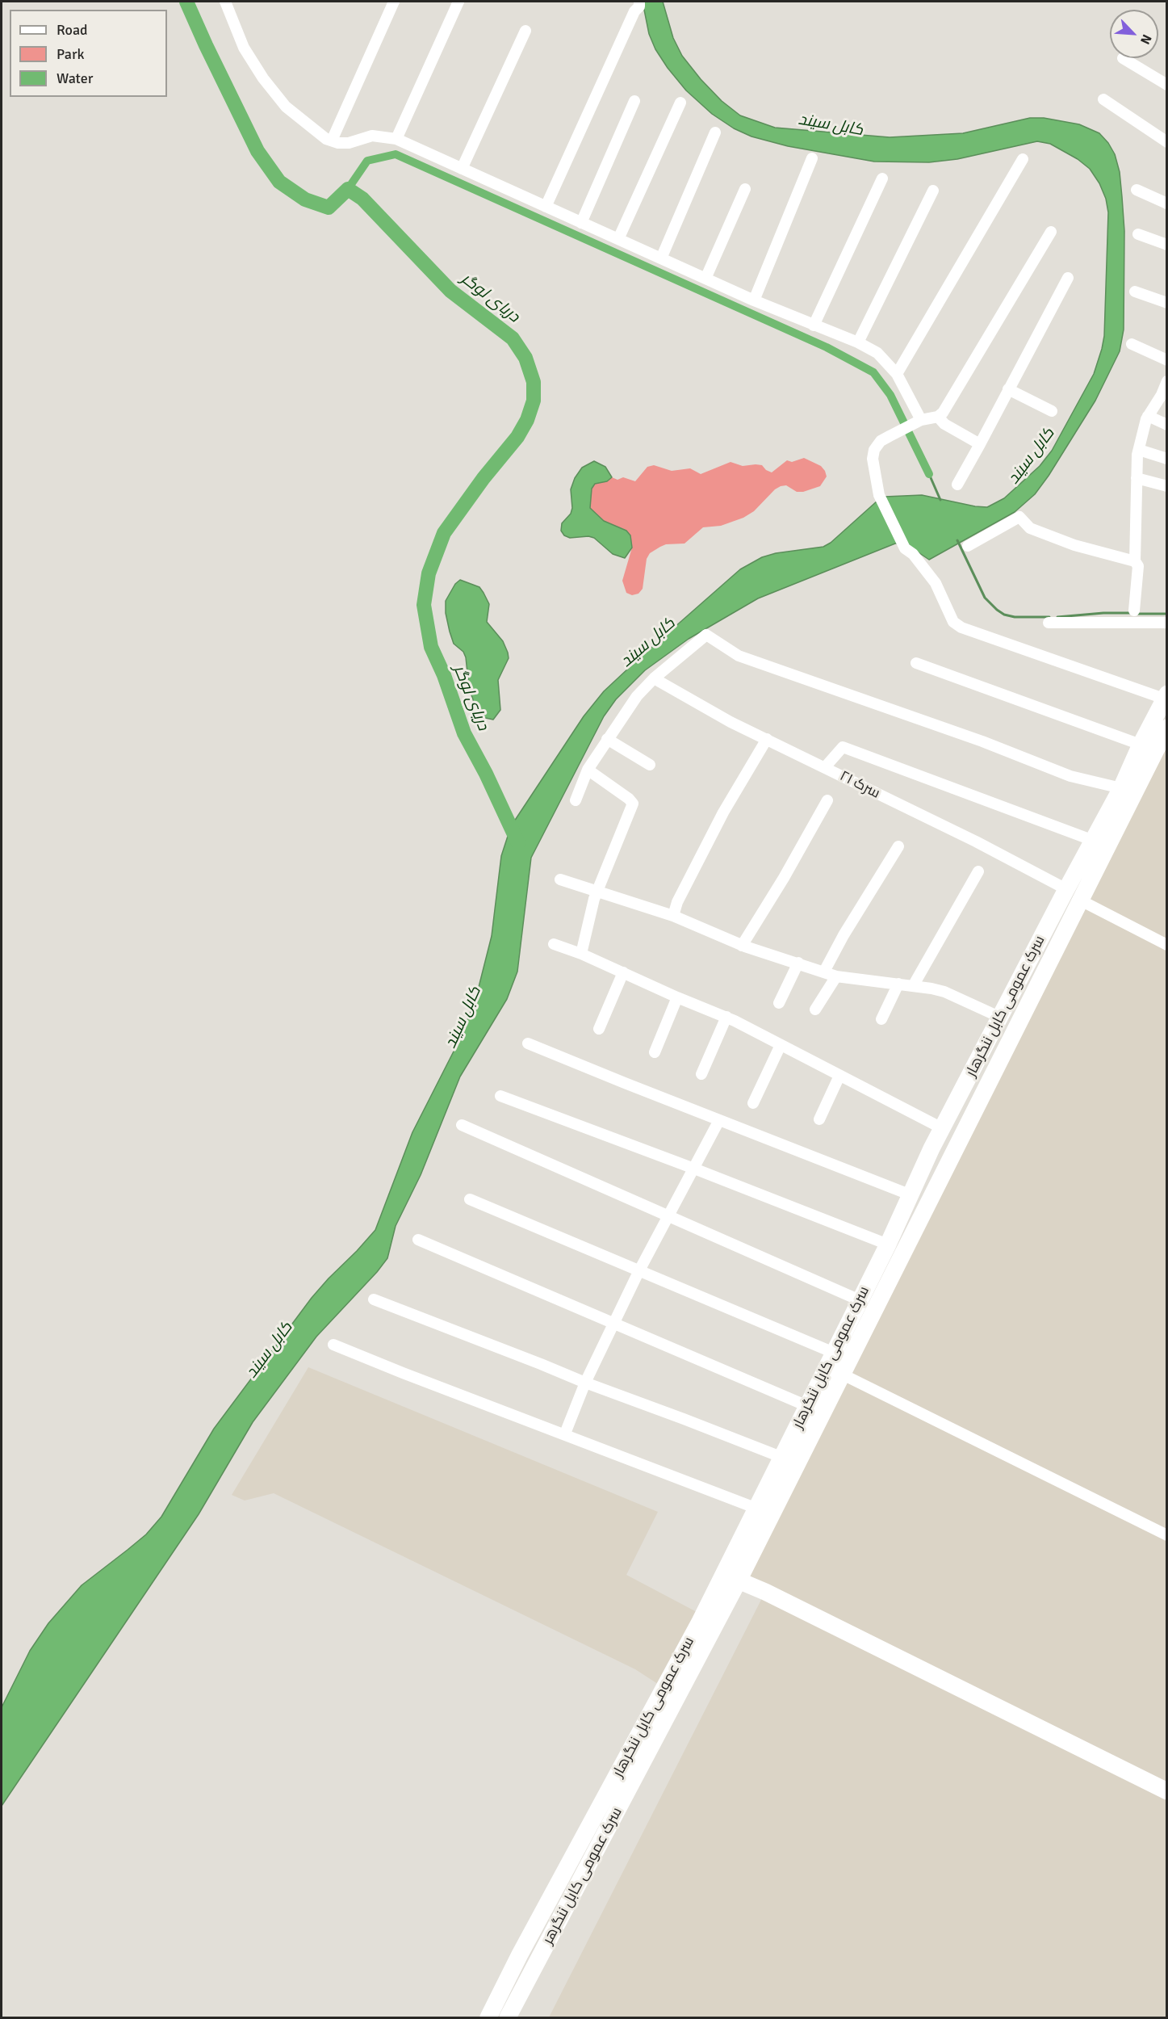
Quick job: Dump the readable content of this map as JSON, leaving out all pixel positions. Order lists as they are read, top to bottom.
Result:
{
  "streets": {
    "highway": ["سرک عمومی کابل ننگرهار", "سرک عمومی کابل ننگرهر"],
    "street": ["سرک ۲۱"]
  },
  "crossings": [
    ["سرک ۲۱", "سرک عمومی کابل ننگرهار"],
    ["سرک عمومی کابل ننگرهار", "سرک عمومی کابل ننگرهر"]
  ],
  "water": ["کابل سيند", "دریای لوگر"],
  "legend": ["Road", "Park", "Water"],
  "north": "bottom right"
}
